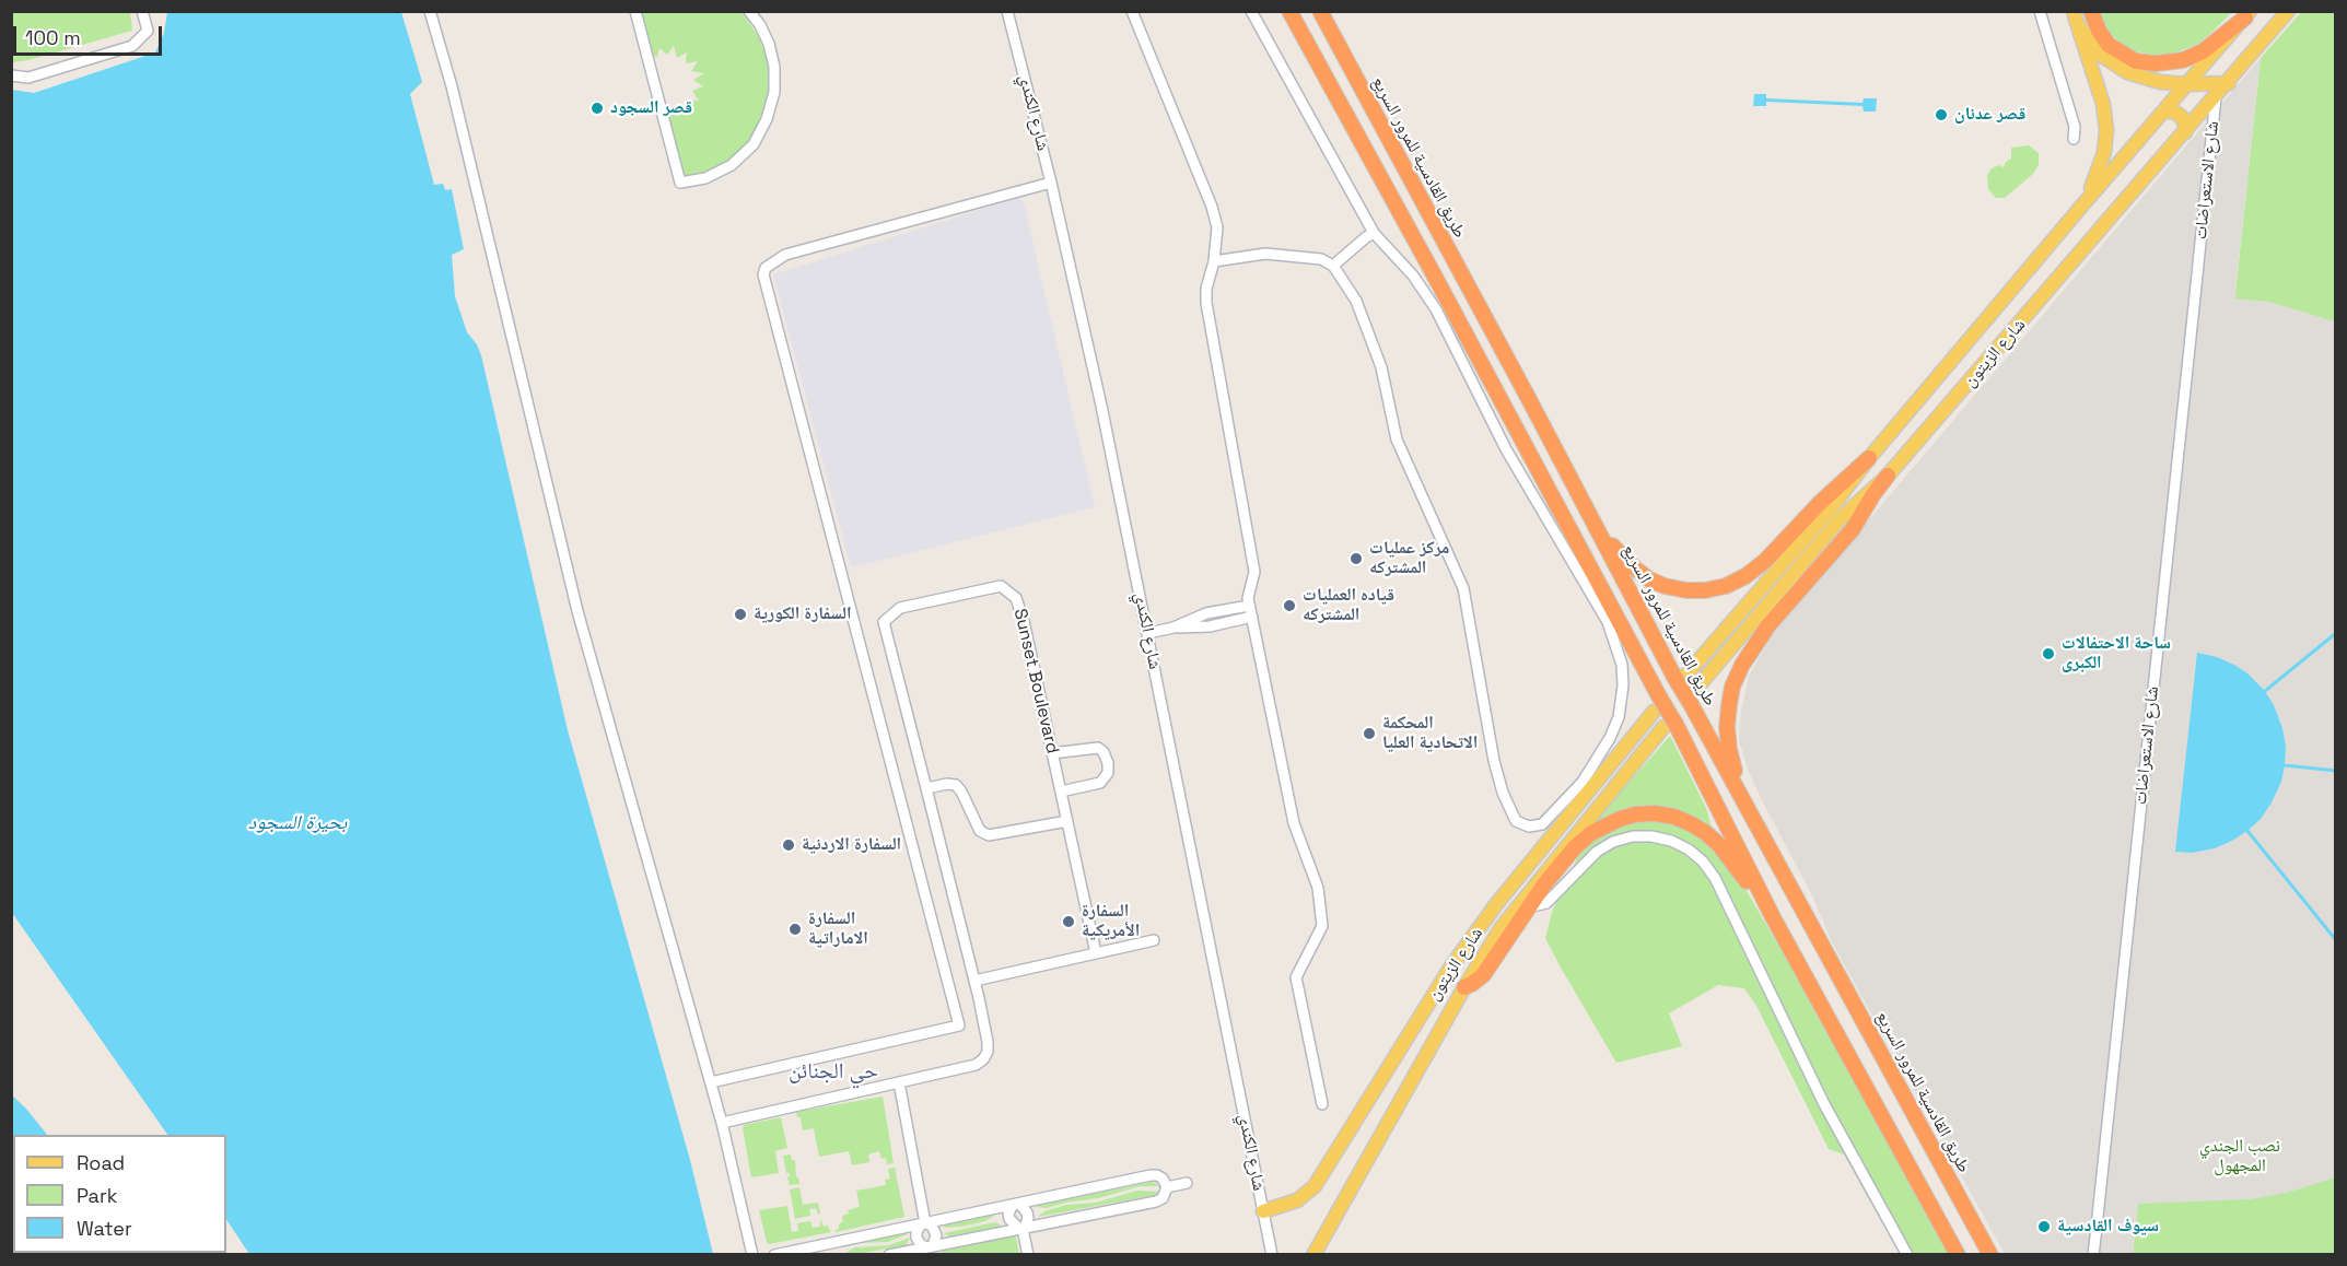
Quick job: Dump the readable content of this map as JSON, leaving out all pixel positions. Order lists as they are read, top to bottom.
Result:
{
  "streets": {
    "highway": ["طريق القادسية للمرور السريع"],
    "main road": ["شارع الزيتون"],
    "street": ["شارع الكندي", "شارع الاستعراضات", "Sunset Boulevard"]
  },
  "crossings": [
    ["شارع الكندي", "شارع الزيتون"],
    ["طريق القادسية للمرور السريع", "شارع الزيتون"],
    ["شارع الاستعراضات", "شارع الزيتون"]
  ],
  "districts": ["حي الجنائن"],
  "water": ["بحيرة السجود"],
  "parks": ["نصب الجندي المجهول"],
  "places": [
    "قصر السجود",
    "قصر عدنان",
    "مركز عمليات المشتركه",
    "قياده العمليات المشتركه",
    "السفارة الكورية",
    "ساحة الاحتفالات الكبرى",
    "المحكمة الاتحادية العليا",
    "السفارة الاردنية",
    "السفارة الأمريكية",
    "السفارة الاماراتية",
    "سيوف القادسية"
  ],
  "legend": ["Road", "Park", "Water"],
  "scale_bar": "100 m"
}
